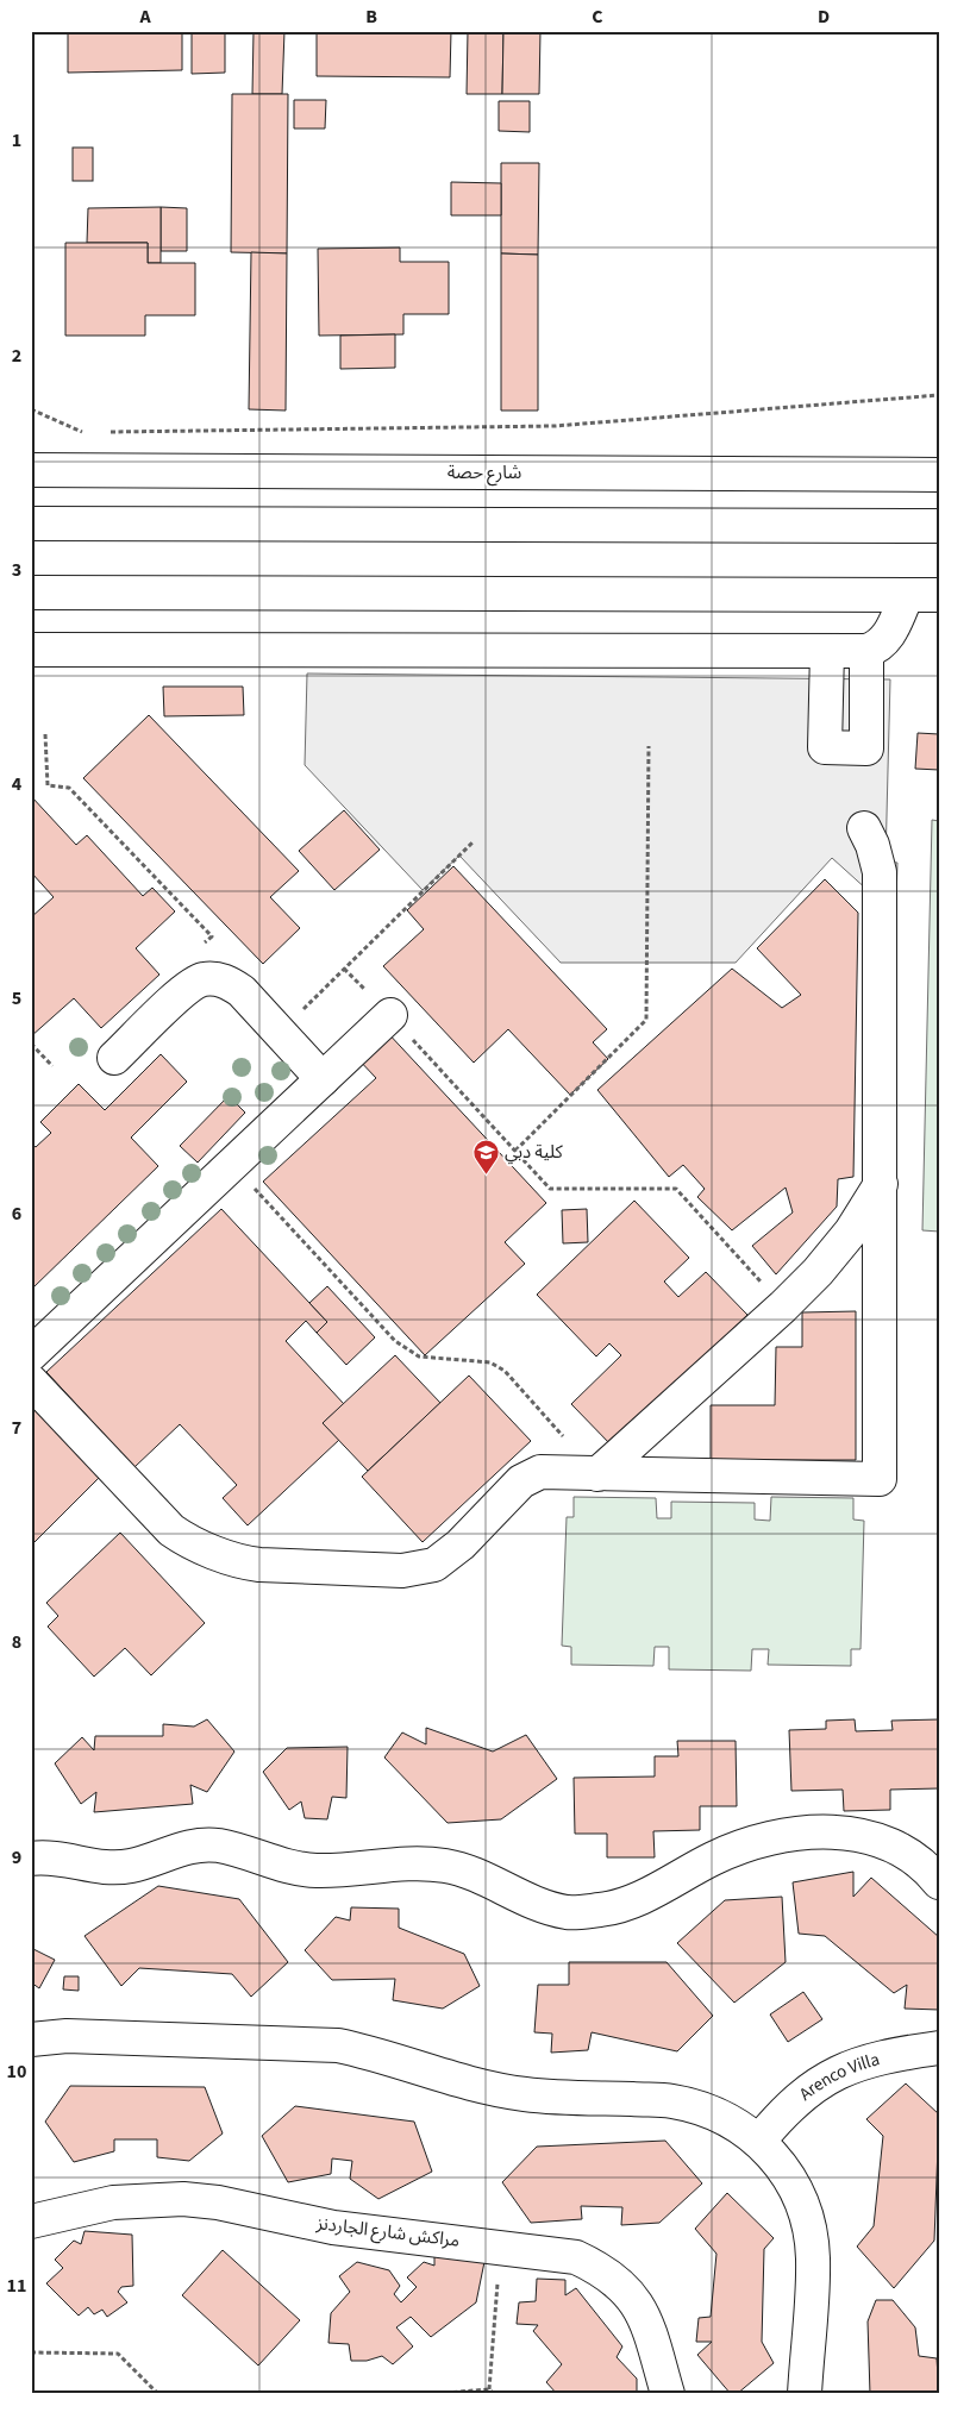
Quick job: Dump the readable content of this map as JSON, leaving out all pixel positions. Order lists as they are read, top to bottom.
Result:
{
  "streets": {
    "street": ["شارع حصة", "Arenco Villa", "مراكش شارع الجاردنز"]
  },
  "places": {
    "school or university": ["كلية دبي"]
  },
  "grid": {
    "columns": [
      "A",
      "B",
      "C",
      "D"
    ],
    "rows": [
      "1",
      "2",
      "3",
      "4",
      "5",
      "6",
      "7",
      "8",
      "9",
      "10",
      "11"
    ]
  }
}
